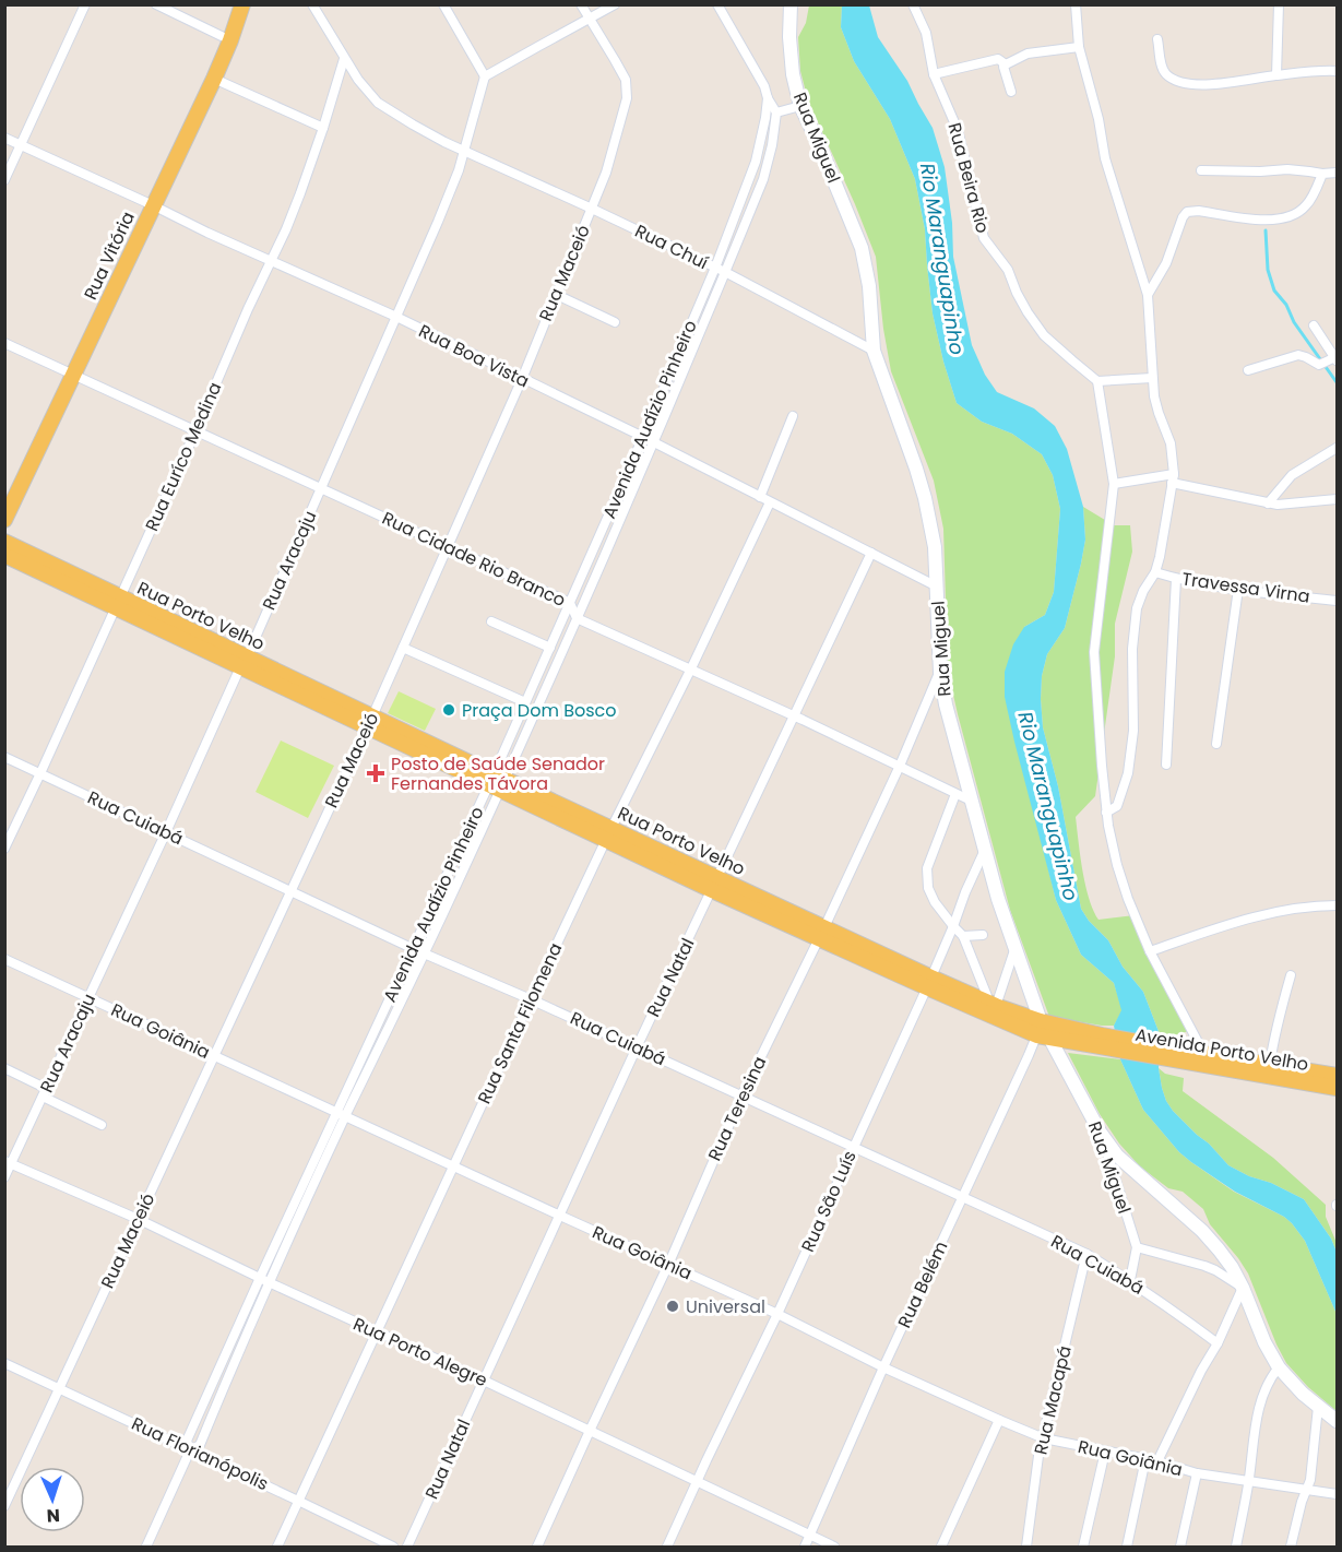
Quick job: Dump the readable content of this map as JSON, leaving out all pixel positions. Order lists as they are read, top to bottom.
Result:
{
  "streets": {
    "main road": [
      "Rua Miguel",
      "Rua Vitória",
      "Rua Porto Velho",
      "Avenida Porto Velho"
    ],
    "street": [
      "Rua Beira Rio",
      "Rua Chuí",
      "Rua Maceió",
      "Rua Boa Vista",
      "Avenida Audízio Pinheiro",
      "Rua Euríco Medina",
      "Rua Cidade Rio Branco",
      "Rua Aracaju",
      "Travessa Virna",
      "Rua Cuiabá",
      "Rua Natal",
      "Rua Santa Filomena",
      "Rua Goiânia",
      "Rua Teresina",
      "Rua São Luís",
      "Rua Belém",
      "Rua Porto Alegre",
      "Rua Macapá",
      "Rua Florianópolis"
    ]
  },
  "crossings": [
    ["Rua Miguel", "Rua Chuí"],
    ["Rua Miguel", "Rua Boa Vista"],
    ["Rua Miguel", "Rua Cidade Rio Branco"],
    ["Rua Miguel", "Rua Porto Velho"],
    ["Rua Miguel", "Rua Cuiabá"],
    ["Rua Miguel", "Rua Teresina"],
    ["Rua Miguel", "Rua São Luís"],
    ["Rua Miguel", "Rua Belém"],
    ["Rua Chuí", "Rua Maceió"],
    ["Rua Chuí", "Avenida Audízio Pinheiro"],
    ["Rua Chuí", "Rua Euríco Medina"],
    ["Rua Chuí", "Rua Aracaju"],
    ["Rua Vitória", "Rua Boa Vista"],
    ["Rua Vitória", "Rua Cidade Rio Branco"],
    ["Rua Maceió", "Rua Boa Vista"],
    ["Rua Maceió", "Rua Cidade Rio Branco"],
    ["Rua Maceió", "Rua Porto Velho"],
    ["Rua Maceió", "Rua Cuiabá"],
    ["Rua Maceió", "Rua Goiânia"],
    ["Rua Maceió", "Rua Porto Alegre"],
    ["Rua Maceió", "Rua Florianópolis"],
    ["Rua Boa Vista", "Avenida Audízio Pinheiro"],
    ["Rua Boa Vista", "Rua Euríco Medina"],
    ["Rua Boa Vista", "Rua Aracaju"],
    ["Rua Boa Vista", "Rua Natal"],
    ["Rua Boa Vista", "Rua Santa Filomena"],
    ["Avenida Audízio Pinheiro", "Rua Cidade Rio Branco"],
    ["Avenida Audízio Pinheiro", "Rua Porto Velho"],
    ["Avenida Audízio Pinheiro", "Rua Cuiabá"],
    ["Avenida Audízio Pinheiro", "Rua Goiânia"],
    ["Avenida Audízio Pinheiro", "Rua Porto Alegre"],
    ["Avenida Audízio Pinheiro", "Rua Florianópolis"],
    ["Rua Euríco Medina", "Rua Cidade Rio Branco"],
    ["Rua Euríco Medina", "Rua Porto Velho"],
    ["Rua Euríco Medina", "Rua Cuiabá"],
    ["Rua Cidade Rio Branco", "Rua Aracaju"],
    ["Rua Cidade Rio Branco", "Rua Natal"],
    ["Rua Cidade Rio Branco", "Rua Santa Filomena"],
    ["Rua Cidade Rio Branco", "Rua Teresina"],
    ["Rua Aracaju", "Rua Porto Velho"],
    ["Rua Aracaju", "Rua Cuiabá"],
    ["Rua Aracaju", "Rua Goiânia"],
    ["Rua Aracaju", "Rua Porto Alegre"],
    ["Rua Porto Velho", "Rua Natal"],
    ["Rua Porto Velho", "Rua Santa Filomena"],
    ["Rua Porto Velho", "Avenida Porto Velho"],
    ["Rua Porto Velho", "Rua Teresina"],
    ["Rua Porto Velho", "Rua São Luís"],
    ["Rua Porto Velho", "Rua Belém"],
    ["Rua Cuiabá", "Rua Natal"],
    ["Rua Cuiabá", "Rua Santa Filomena"],
    ["Rua Cuiabá", "Rua Teresina"],
    ["Rua Cuiabá", "Rua São Luís"],
    ["Rua Cuiabá", "Rua Belém"],
    ["Rua Cuiabá", "Rua Macapá"],
    ["Rua Natal", "Rua Goiânia"],
    ["Rua Natal", "Rua Porto Alegre"],
    ["Rua Santa Filomena", "Rua Goiânia"],
    ["Rua Santa Filomena", "Rua Porto Alegre"],
    ["Rua Santa Filomena", "Rua Florianópolis"],
    ["Rua Goiânia", "Rua Teresina"],
    ["Rua Goiânia", "Rua São Luís"],
    ["Rua Goiânia", "Rua Belém"],
    ["Rua Goiânia", "Rua Macapá"],
    ["Rua Teresina", "Rua Porto Alegre"],
    ["Rua São Luís", "Rua Porto Alegre"],
    ["Rua Belém", "Rua Porto Alegre"]
  ],
  "water": ["Rio Maranguapinho"],
  "places": {
    "other": ["Praça Dom Bosco", "Universal"],
    "health": ["Posto de Saúde Senador Fernandes Távora"]
  },
  "north": "bottom"
}
